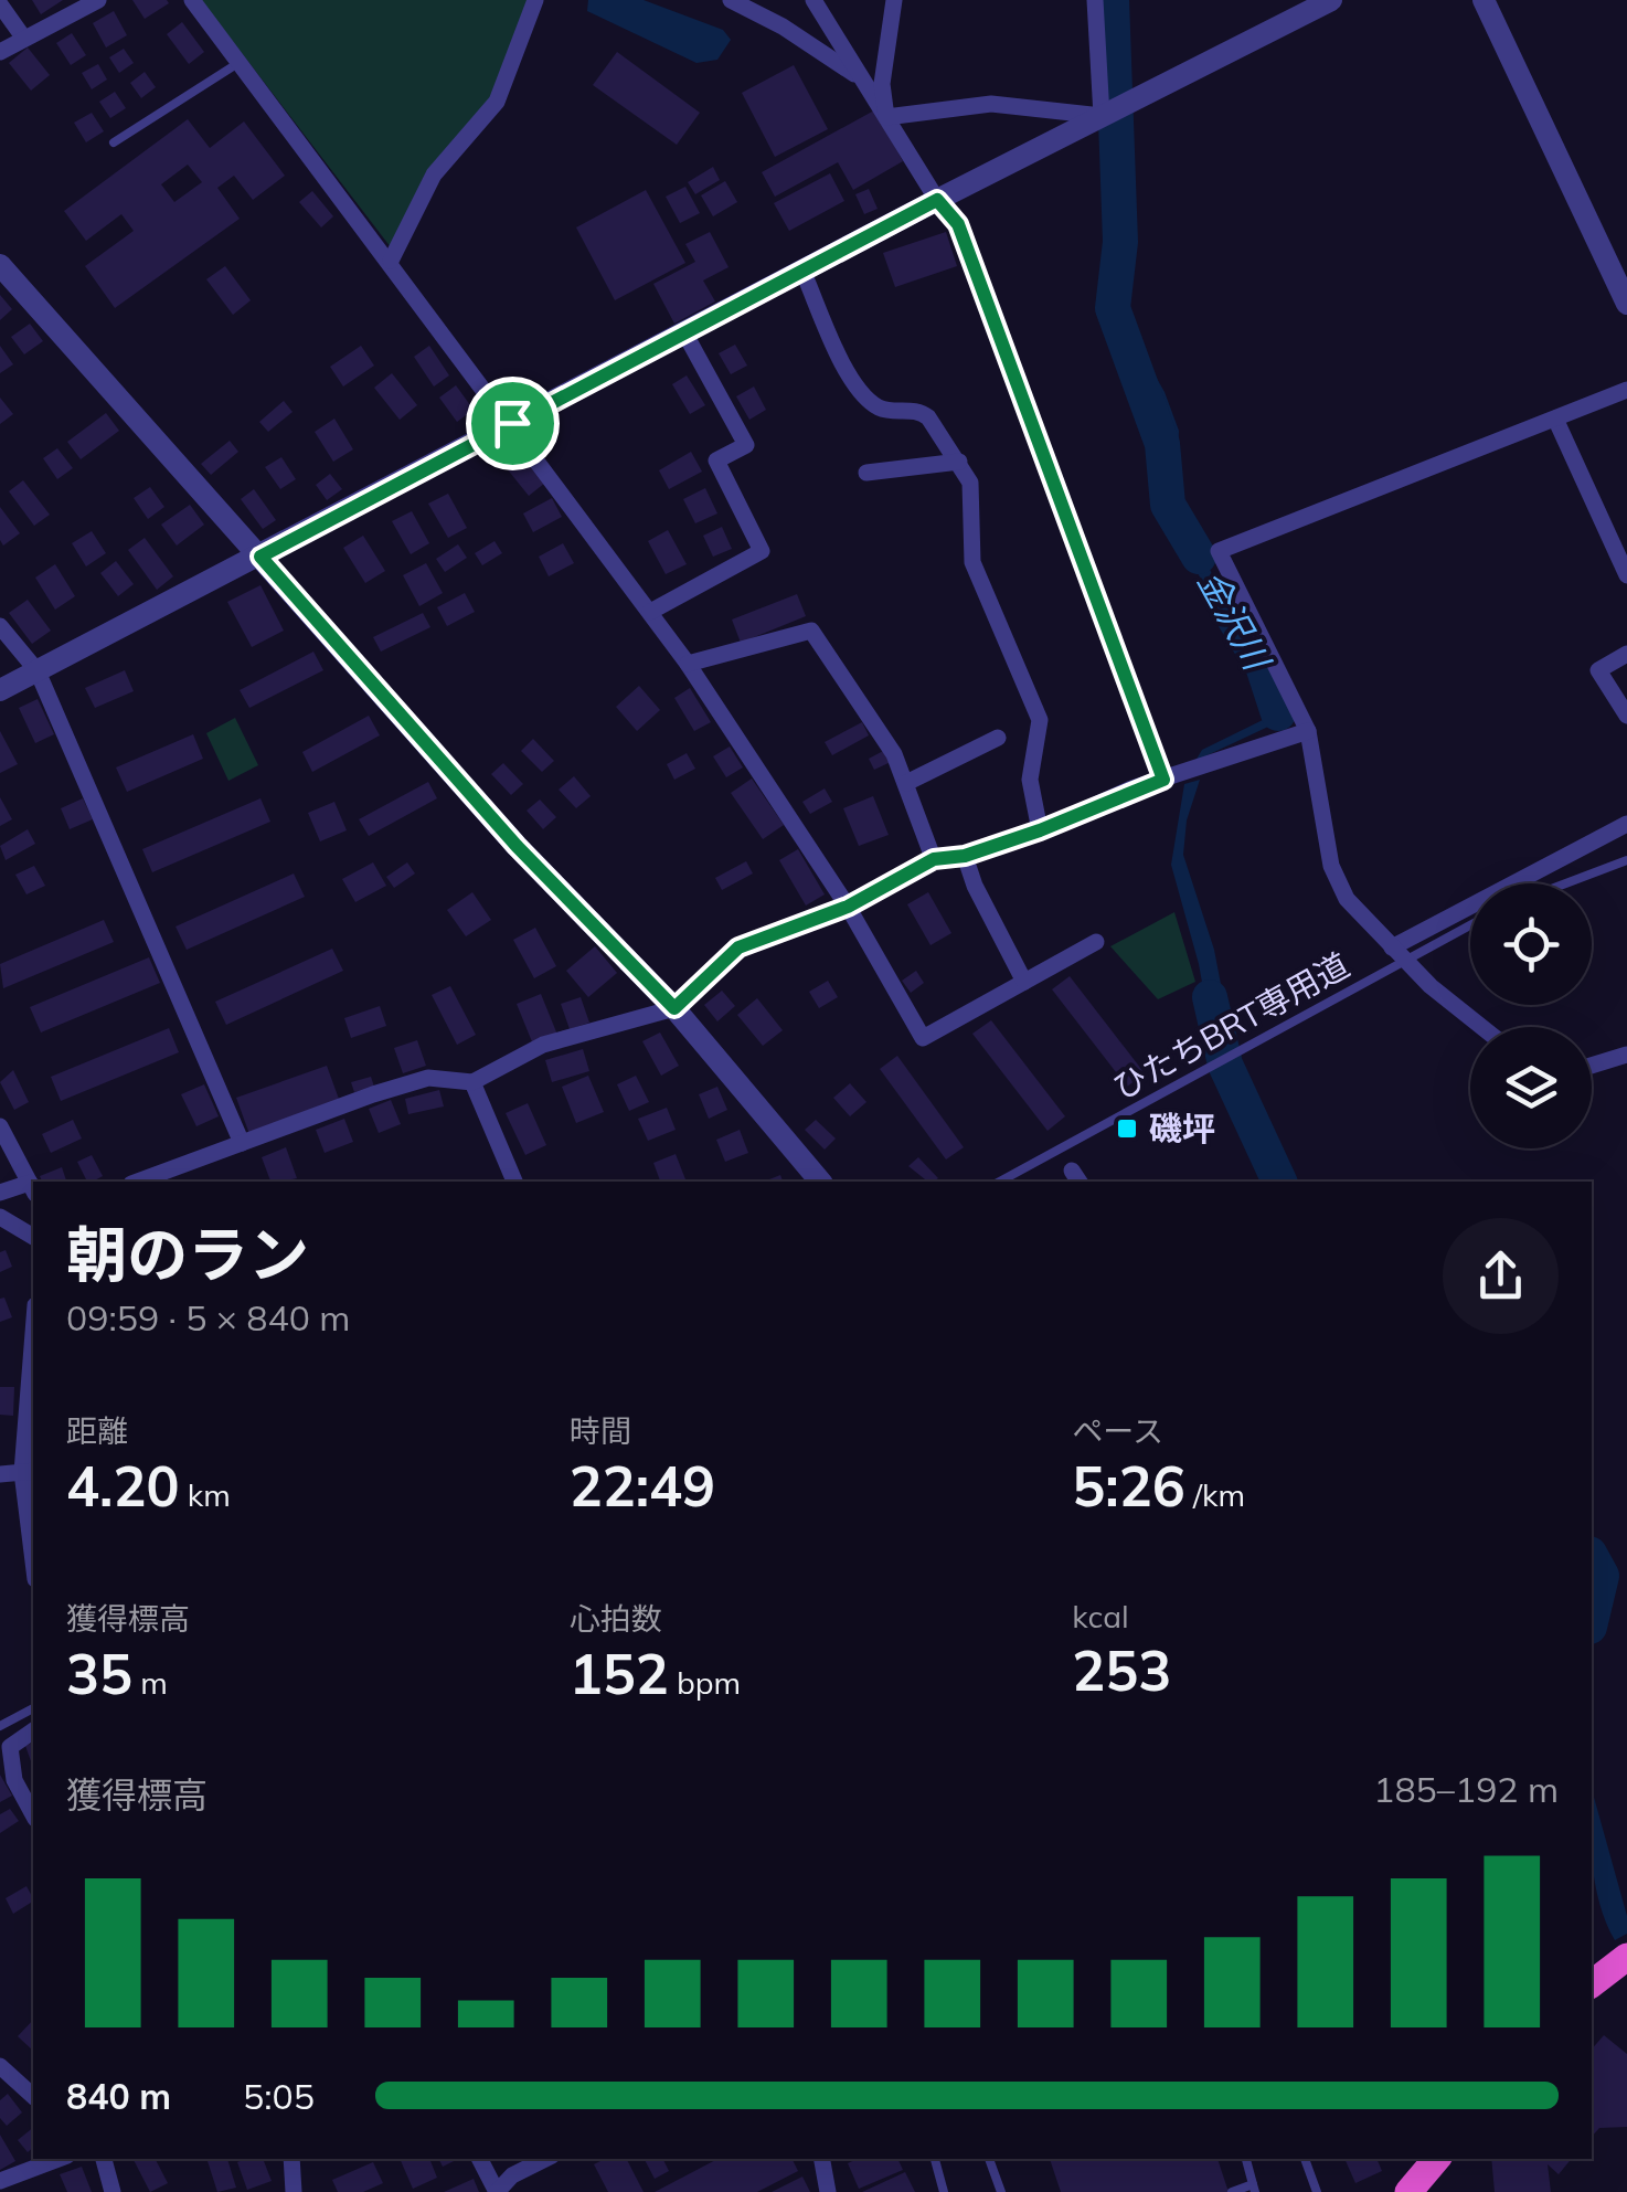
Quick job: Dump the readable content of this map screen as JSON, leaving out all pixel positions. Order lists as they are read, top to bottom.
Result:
{
  "streets": {
    "lane": ["ひたちBRT専用道"]
  },
  "water": ["金沢川"],
  "places": {
    "transit": ["磯坪"]
  },
  "page": {
    "heading": ["朝のラン", "09:59 · 5 × 840 m"],
    "stats": [
      ["距離", "4.20 km"],
      ["時間", "22:49"],
      ["ペース", "5:26 /km"],
      ["獲得標高", "35 m"],
      ["心拍数", "152 bpm"],
      ["kcal", "253"]
    ],
    "chart": ["獲得標高", "185–192 m"],
    "list": [
      {
        "name": "840 m",
        "note": "5:05"
      }
    ]
  }
}
